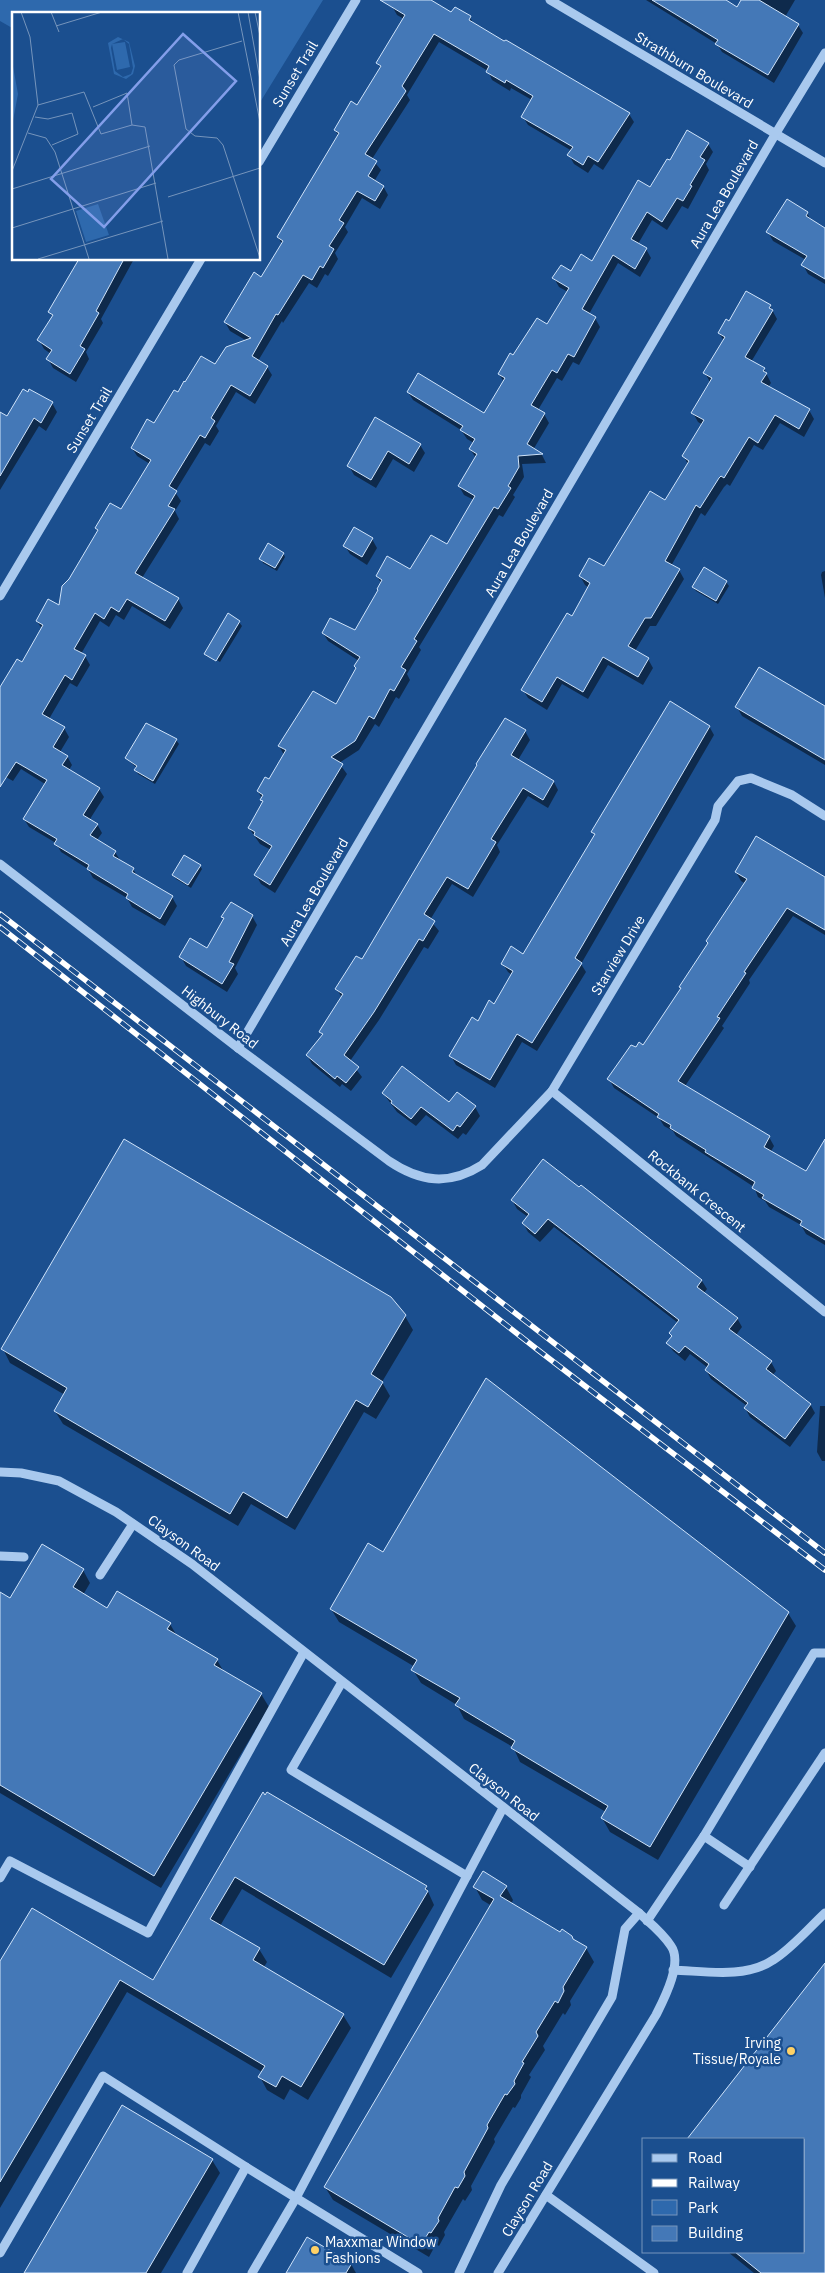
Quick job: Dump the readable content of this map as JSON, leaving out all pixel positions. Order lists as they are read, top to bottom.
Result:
{
  "streets": {
    "street": [
      "Strathburn Boulevard",
      "Sunset Trail",
      "Aura Lea Boulevard",
      "Starview Drive",
      "Highbury Road",
      "Rockbank Crescent",
      "Clayson Road"
    ]
  },
  "crossings": [
    ["Strathburn Boulevard", "Aura Lea Boulevard"],
    ["Aura Lea Boulevard", "Highbury Road"],
    ["Starview Drive", "Highbury Road"],
    ["Starview Drive", "Rockbank Crescent"]
  ],
  "places": ["Irving Tissue/Royale", "Maxxmar Window Fashions"],
  "legend": [
    "Road",
    "Railway",
    "Park",
    "Building"
  ]
}
